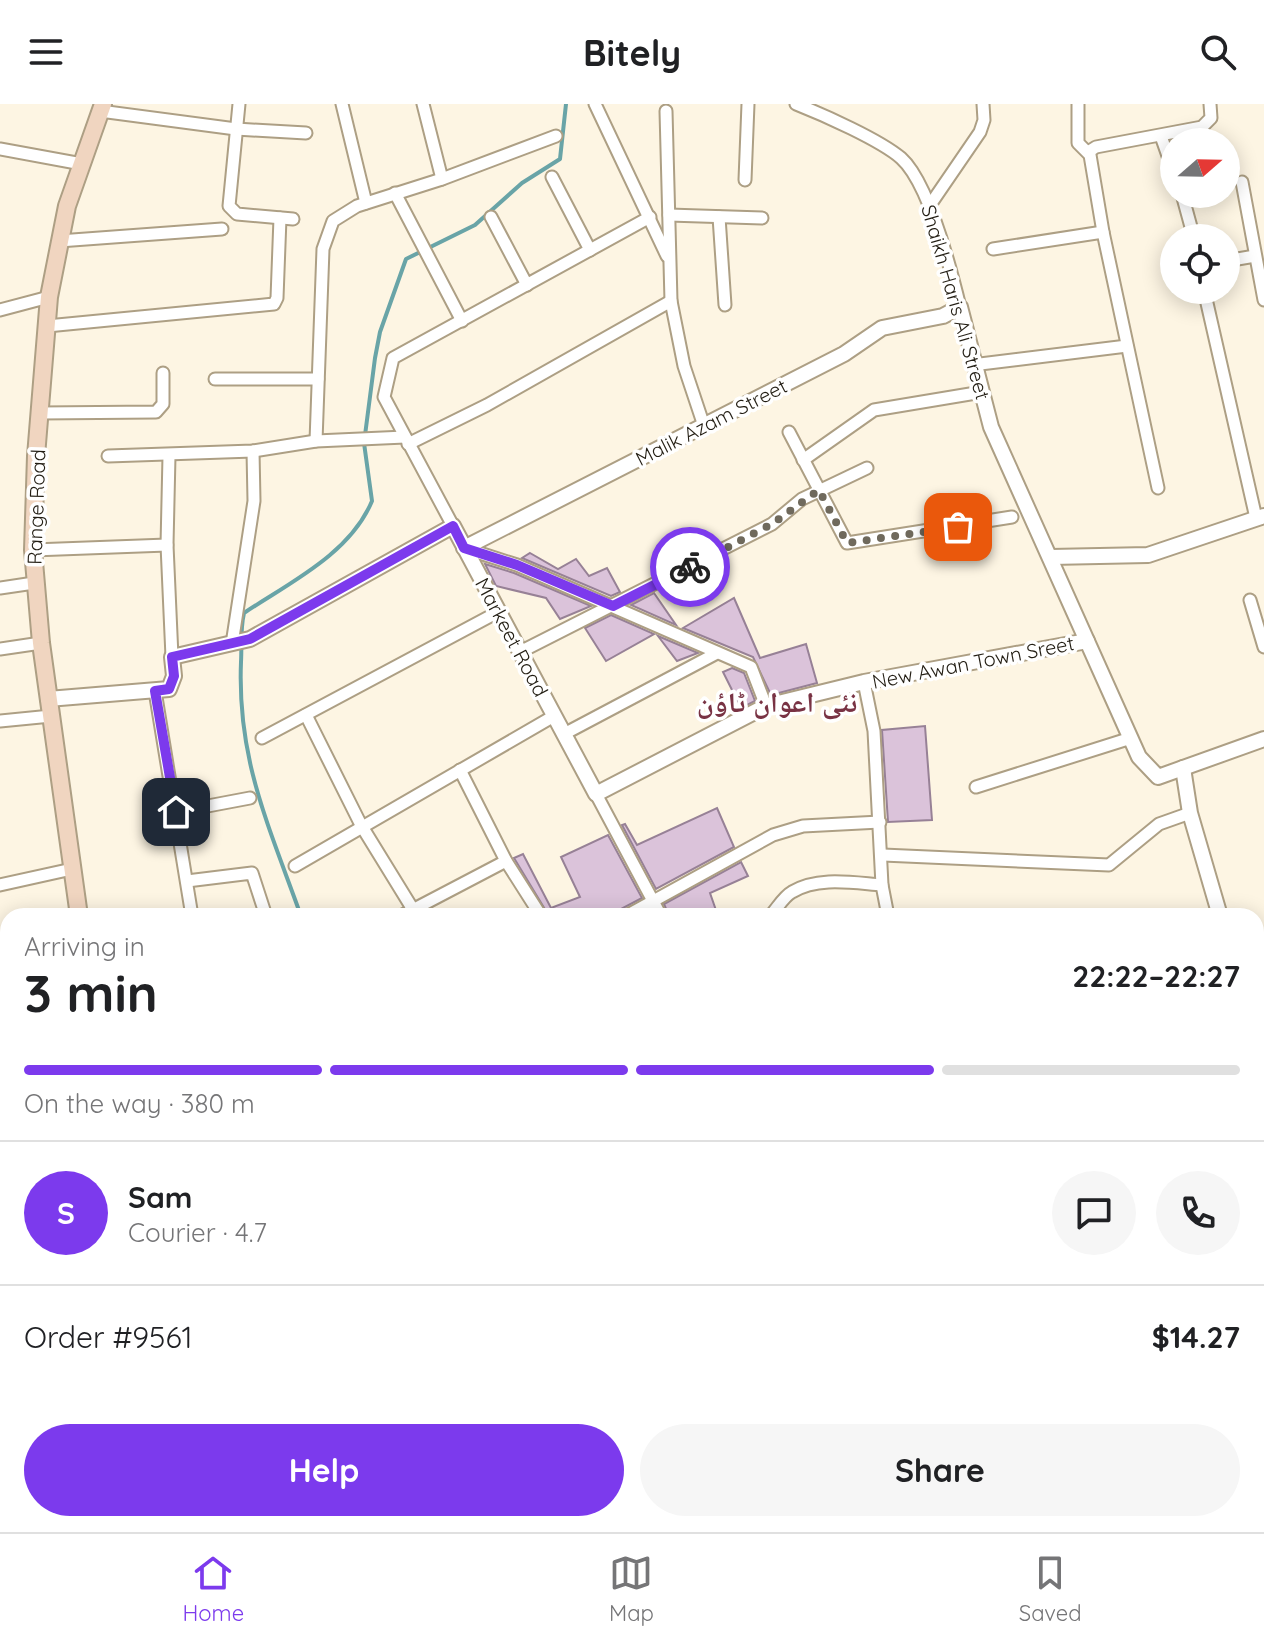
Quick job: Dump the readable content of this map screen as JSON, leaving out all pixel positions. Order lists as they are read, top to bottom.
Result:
{
  "streets": {
    "main road": ["Range Road"],
    "street": [
      "Shaikh Haris Ali Street",
      "Malik Azam Street",
      "Markeet Road",
      "New Awan Town Sreet"
    ]
  },
  "crossings": [
    ["Shaikh Haris Ali Street", "Malik Azam Street"],
    ["Shaikh Haris Ali Street", "New Awan Town Sreet"],
    ["Malik Azam Street", "Markeet Road"],
    ["Markeet Road", "New Awan Town Sreet"]
  ],
  "districts": ["نئی اعوان ٹاؤن"],
  "north": "right",
  "page": {
    "header": "Bitely",
    "heading": ["3 min", "Arriving in", "22:22–22:27"],
    "panel": [
      "Sam",
      "Courier · 4.7",
      "Order #9561",
      "$14.27"
    ],
    "bar": "On the way · 380 m",
    "round": "S",
    "buttons": ["Help", "Share"],
    "tabs": ["Home", "Map", "Saved"]
  }
}
